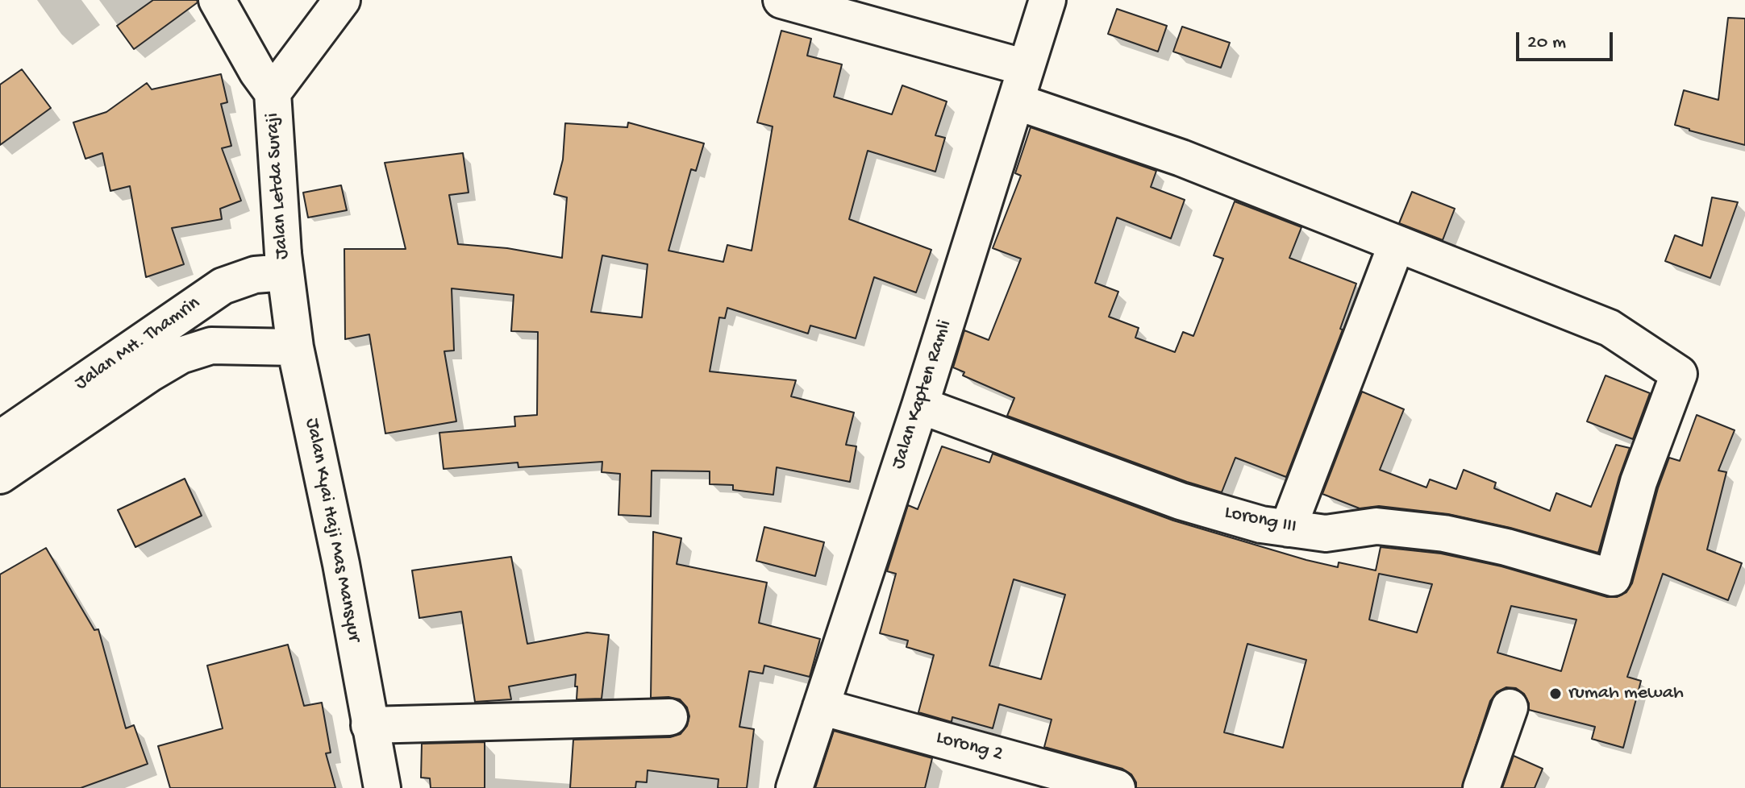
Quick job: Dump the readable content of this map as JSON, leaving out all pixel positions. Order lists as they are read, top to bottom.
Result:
{
  "streets": {
    "street": [
      "Jalan Letda Suraji",
      "Jalan MH. Thamrin",
      "Jalan Kapten Ramli",
      "Lorong III",
      "Jalan Kyai Haji Mas Mansyur",
      "Lorong 2"
    ]
  },
  "crossings": [
    ["Jalan Letda Suraji", "Jalan MH. Thamrin"],
    ["Jalan Letda Suraji", "Jalan Kyai Haji Mas Mansyur"],
    ["Jalan MH. Thamrin", "Jalan Kyai Haji Mas Mansyur"],
    ["Jalan Kapten Ramli", "Lorong III"],
    ["Jalan Kapten Ramli", "Lorong 2"]
  ],
  "places": ["rumah mewah"],
  "scale_bar": "20 m"
}
